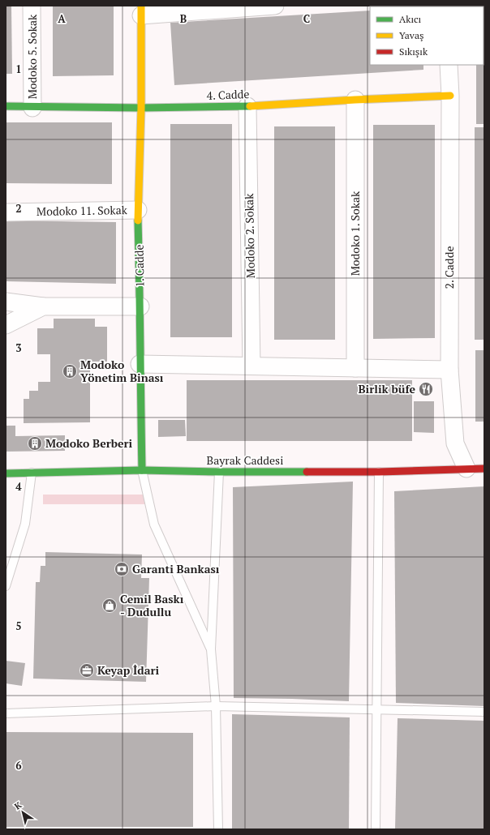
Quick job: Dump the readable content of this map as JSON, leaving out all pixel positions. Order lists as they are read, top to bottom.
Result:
{
  "streets": {
    "street": [
      "Modoko 5. Sokak",
      "4. Cadde",
      "Modoko 11. Sokak",
      "Modoko 1. Sokak",
      "Modoko 2. Sokak",
      "1. Cadde",
      "2. Cadde",
      "Bayrak Caddesi"
    ]
  },
  "crossings": [
    ["Modoko 5. Sokak", "4. Cadde"],
    ["4. Cadde", "Modoko 1. Sokak"],
    ["4. Cadde", "Modoko 2. Sokak"],
    ["4. Cadde", "1. Cadde"],
    ["4. Cadde", "2. Cadde"],
    ["Modoko 11. Sokak", "1. Cadde"],
    ["1. Cadde", "Bayrak Caddesi"],
    ["2. Cadde", "Bayrak Caddesi"]
  ],
  "places": {
    "building": ["Modoko Yönetim Binası", "Modoko Berberi"],
    "restaurant": ["Birlik büfe"],
    "bank": ["Garanti Bankası"],
    "shop": ["Cemil Baskı - Dudullu"],
    "office": ["Keyap İdari"]
  },
  "legend": ["Akıcı", "Yavaş", "Sıkışık"],
  "north": "top left",
  "grid": {
    "columns": ["A", "B", "C"],
    "rows": [
      "1",
      "2",
      "3",
      "4",
      "5",
      "6"
    ]
  }
}
